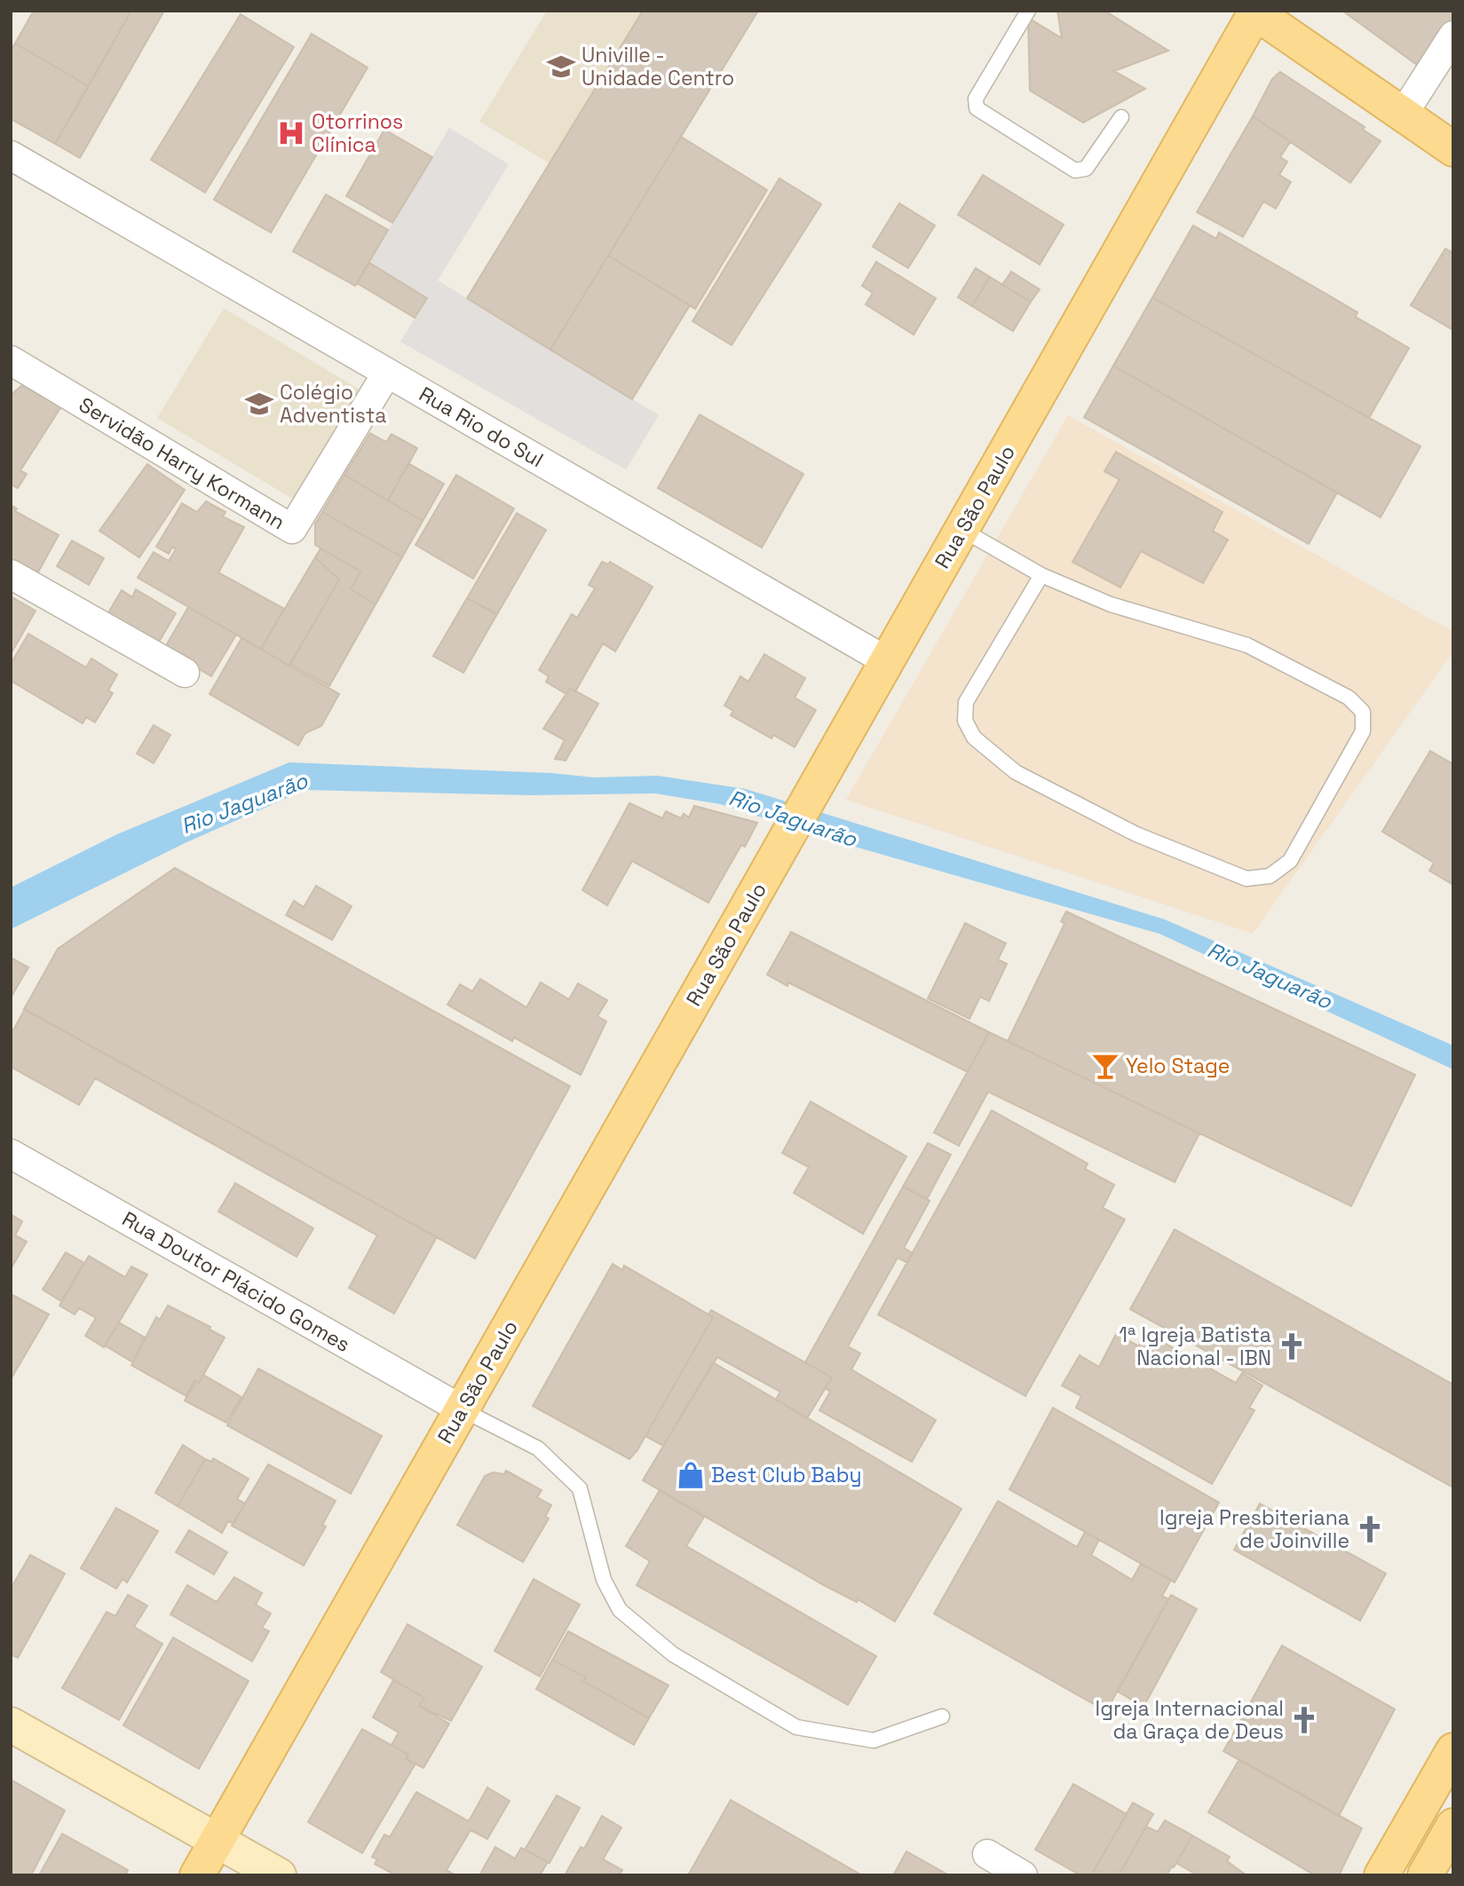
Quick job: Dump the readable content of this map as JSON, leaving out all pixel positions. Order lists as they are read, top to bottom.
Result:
{
  "streets": {
    "main road": ["Rua São Paulo"],
    "street": ["Rua Rio do Sul", "Servidão Harry Kormann", "Rua Doutor Plácido Gomes"]
  },
  "crossings": [
    ["Rua Rio do Sul", "Servidão Harry Kormann"],
    ["Rua Rio do Sul", "Rua São Paulo"],
    ["Rua São Paulo", "Rua Doutor Plácido Gomes"]
  ],
  "water": ["Rio Jaguarão"],
  "places": {
    "school or university": ["Univille - Unidade Centro", "Colégio Adventista"],
    "hospital": ["Otorrinos Clínica"],
    "bar": ["Yelo Stage"],
    "church": ["1ª Igreja Batista Nacional - IBN", "Igreja Presbiteriana de Joinville", "Igreja Internacional da Graça de Deus"],
    "shop": ["Best Club Baby"]
  }
}
